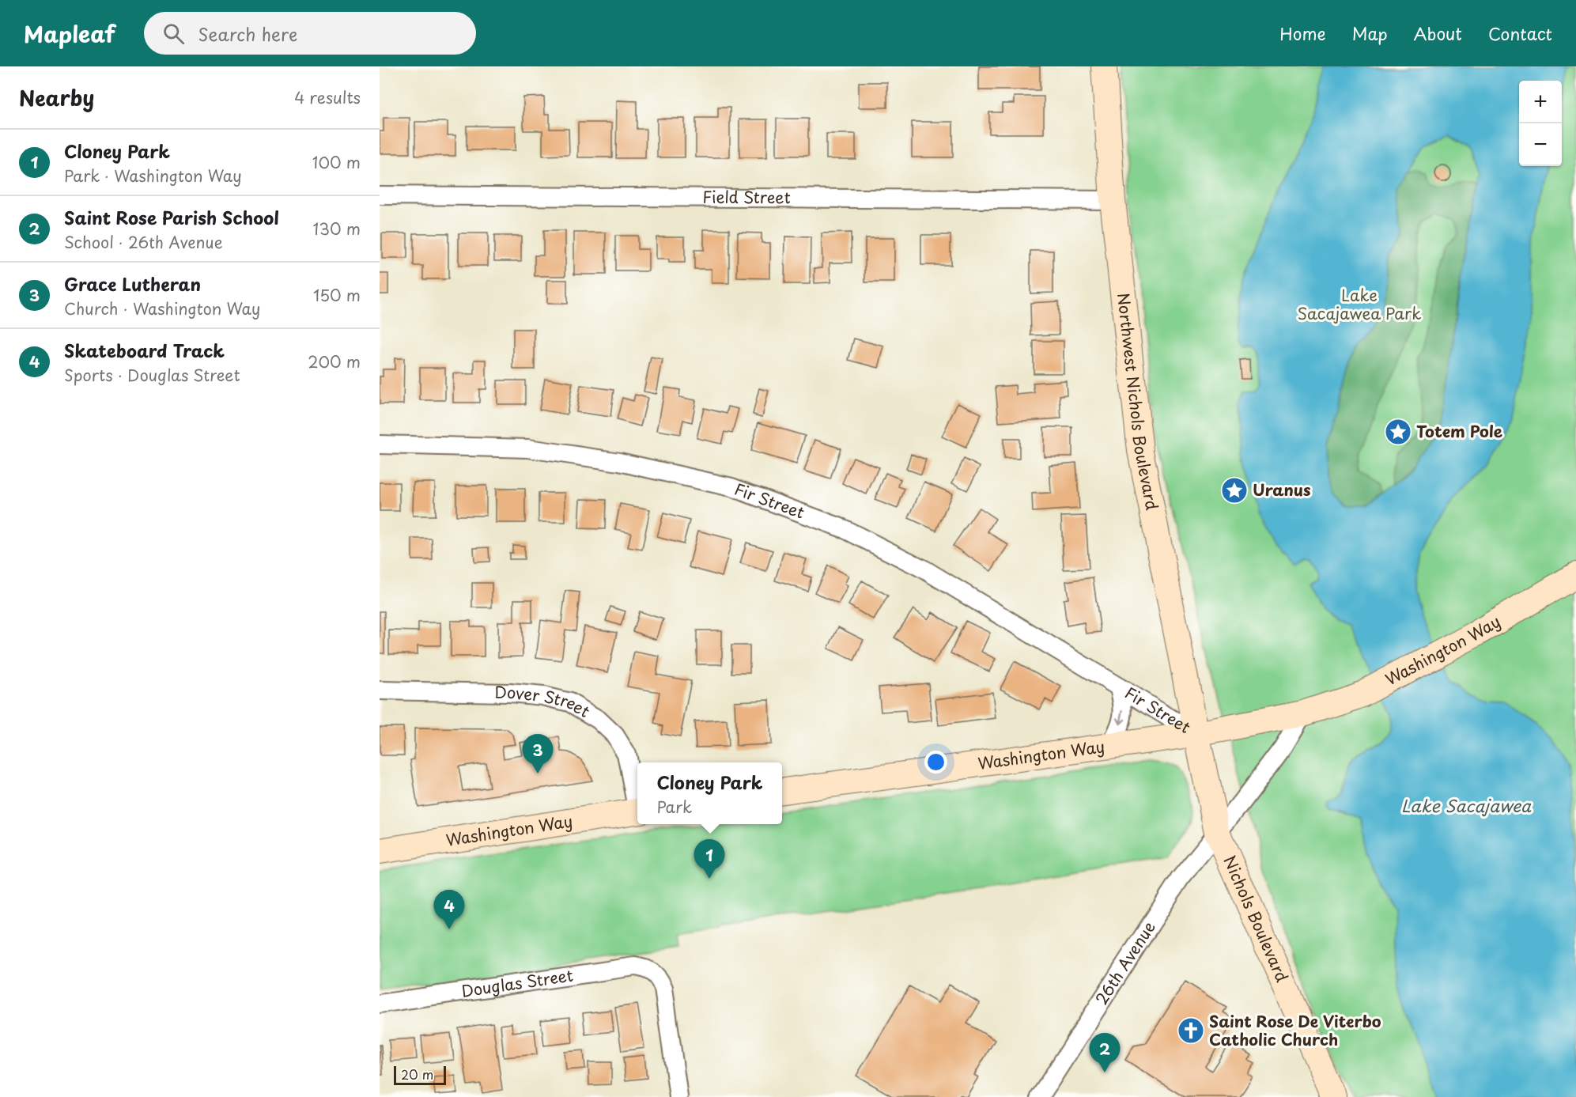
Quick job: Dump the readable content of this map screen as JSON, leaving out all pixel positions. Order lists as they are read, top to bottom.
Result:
{
  "streets": {
    "main road": ["Northwest Nichols Boulevard", "Washington Way", "Nichols Boulevard"],
    "street": [
      "Field Street",
      "Fir Street",
      "Dover Street",
      "26th Avenue",
      "Douglas Street"
    ]
  },
  "crossings": [
    ["Field Street", "Northwest Nichols Boulevard"],
    ["Northwest Nichols Boulevard", "Fir Street"],
    ["Northwest Nichols Boulevard", "Washington Way"],
    ["Northwest Nichols Boulevard", "Nichols Boulevard"],
    ["Fir Street", "Washington Way"],
    ["Fir Street", "Nichols Boulevard"],
    ["Washington Way", "Nichols Boulevard"],
    ["Nichols Boulevard", "26th Avenue"]
  ],
  "water": ["Lake Sacajawea"],
  "parks": ["Lake Sacajawea Park"],
  "places": {
    "place": ["Totem Pole", "Uranus"],
    "church": ["Saint Rose De Viterbo Catholic Church"]
  },
  "scale_bar": "20 m",
  "page": {
    "header": "Mapleaf",
    "search": "Search here",
    "nav": [
      "Home",
      "Map",
      "About",
      "Contact"
    ],
    "heading": ["Nearby", "4 results"],
    "map_buttons": ["+", "−"],
    "list": [
      {
        "mark": "1",
        "name": "Cloney Park",
        "note": "Park · Washington Way",
        "value": "100 m"
      },
      {
        "mark": "2",
        "name": "Saint Rose Parish School",
        "note": "School · 26th Avenue",
        "value": "130 m"
      },
      {
        "mark": "3",
        "name": "Grace Lutheran",
        "note": "Church · Washington Way",
        "value": "150 m"
      },
      {
        "mark": "4",
        "name": "Skateboard Track",
        "note": "Sports · Douglas Street",
        "value": "200 m"
      }
    ],
    "pins": [
      "3",
      "1",
      "4",
      "2"
    ],
    "popup": ["Cloney Park", "Park"],
    "scale": "20 m"
  }
}
